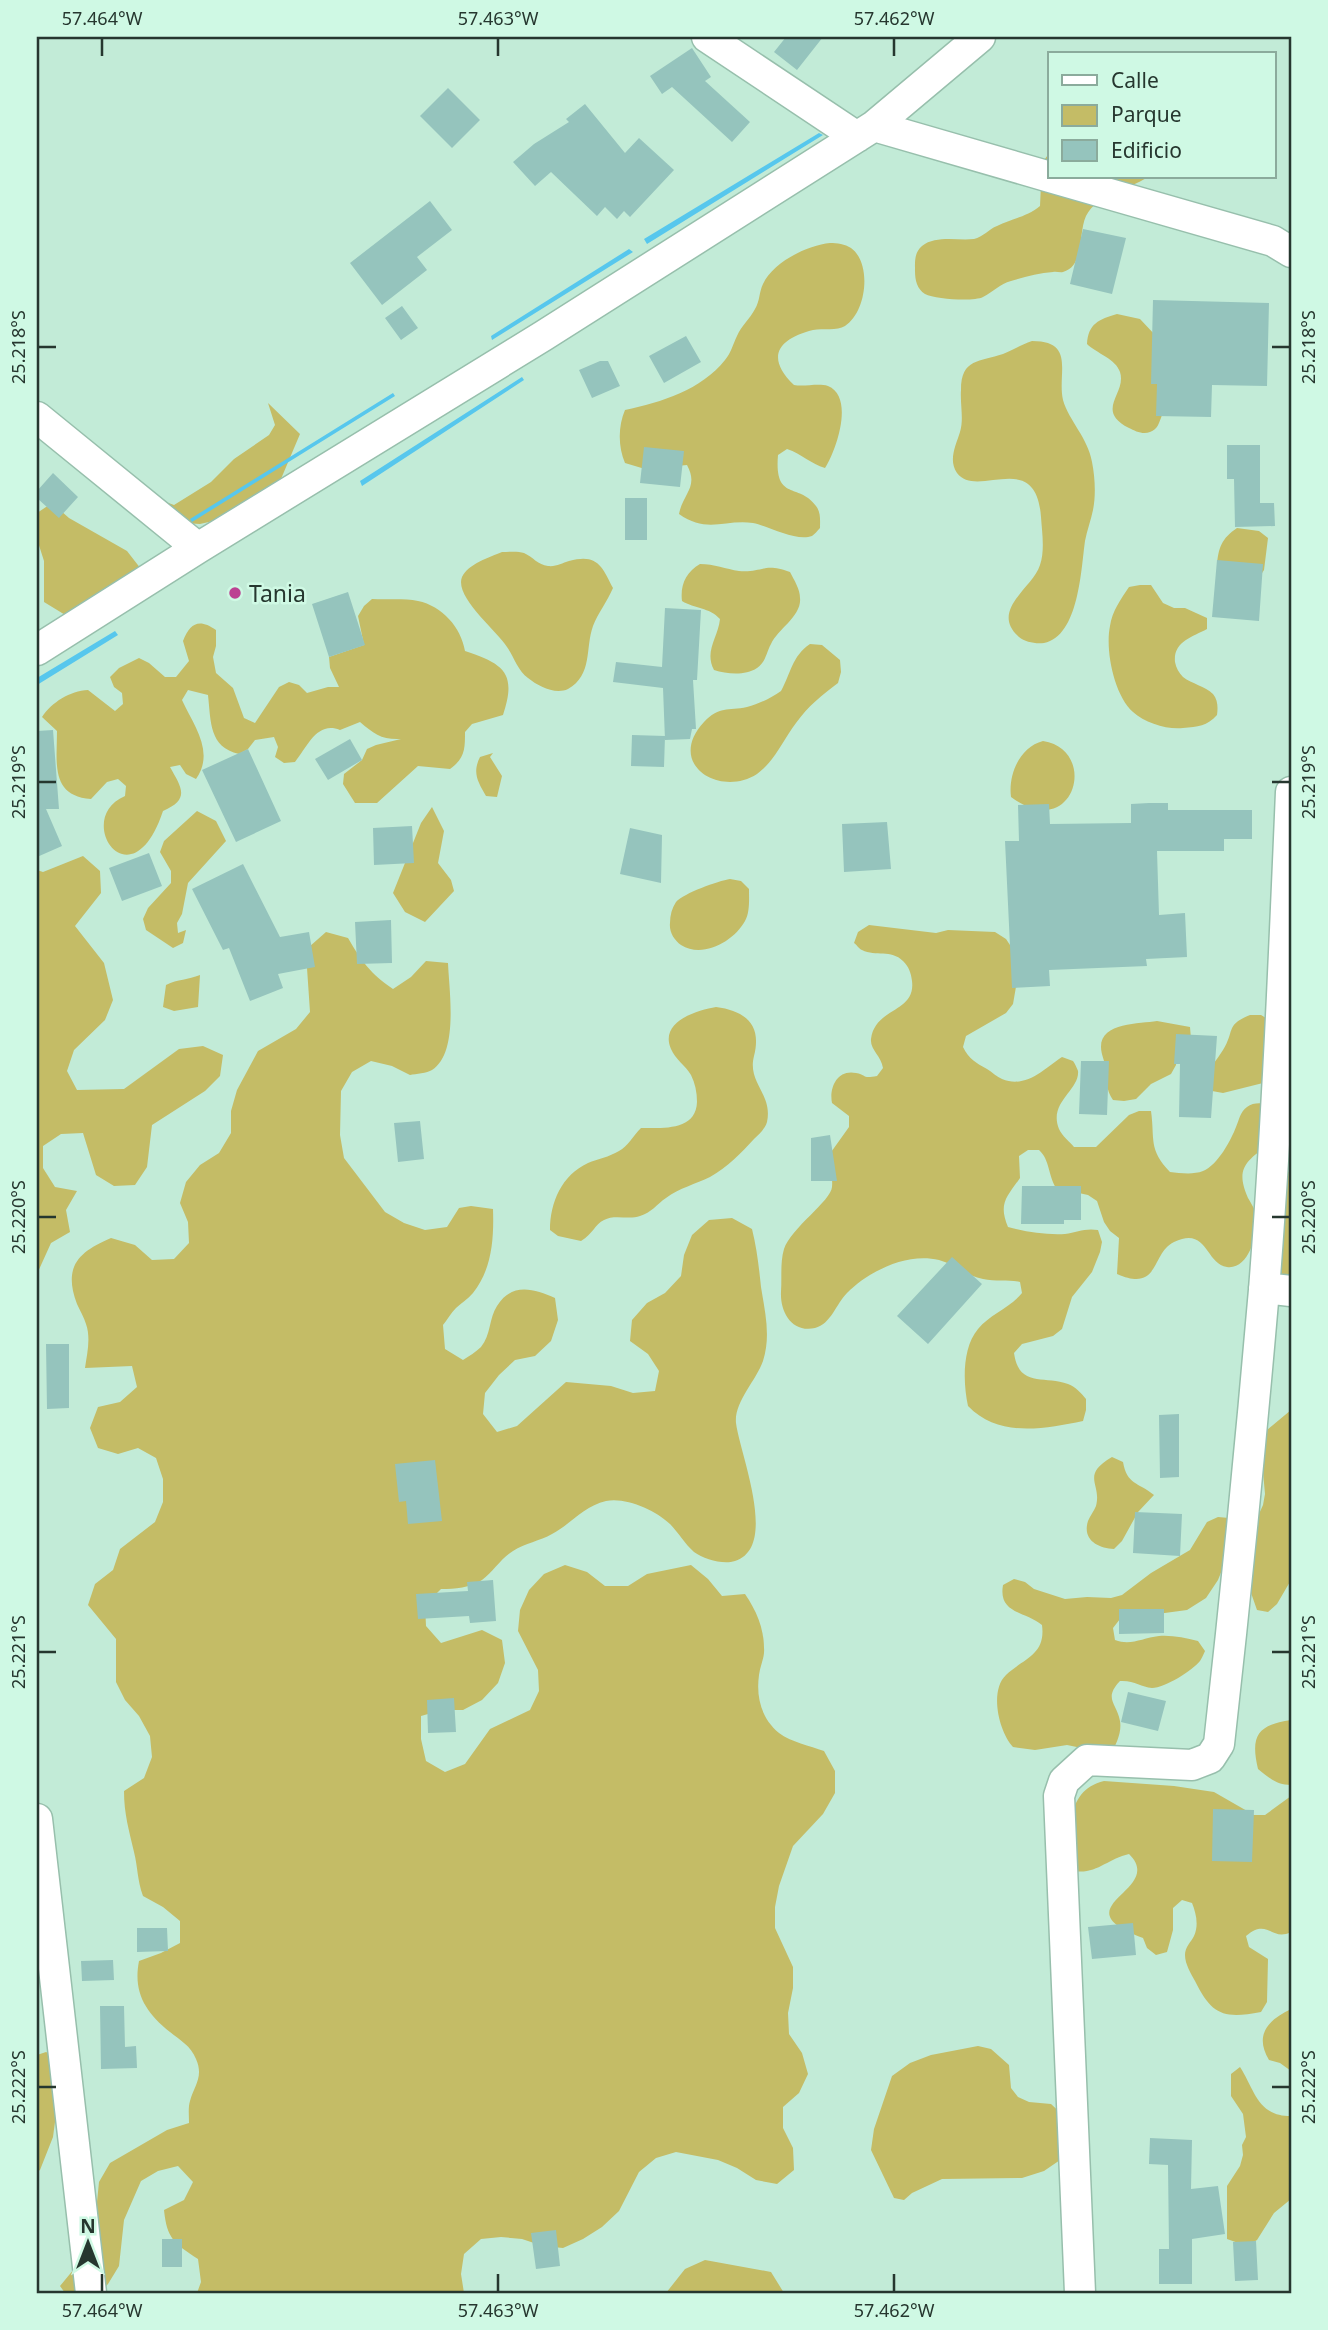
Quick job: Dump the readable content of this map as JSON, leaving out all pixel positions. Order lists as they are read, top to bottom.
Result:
{
  "places": ["Tania"],
  "legend": ["Calle", "Parque", "Edificio"],
  "north": "top",
  "coordinates": [
    "57.464°W",
    "57.463°W",
    "57.462°W",
    "25.218°S",
    "25.219°S",
    "25.220°S",
    "25.221°S",
    "25.222°S"
  ]
}
